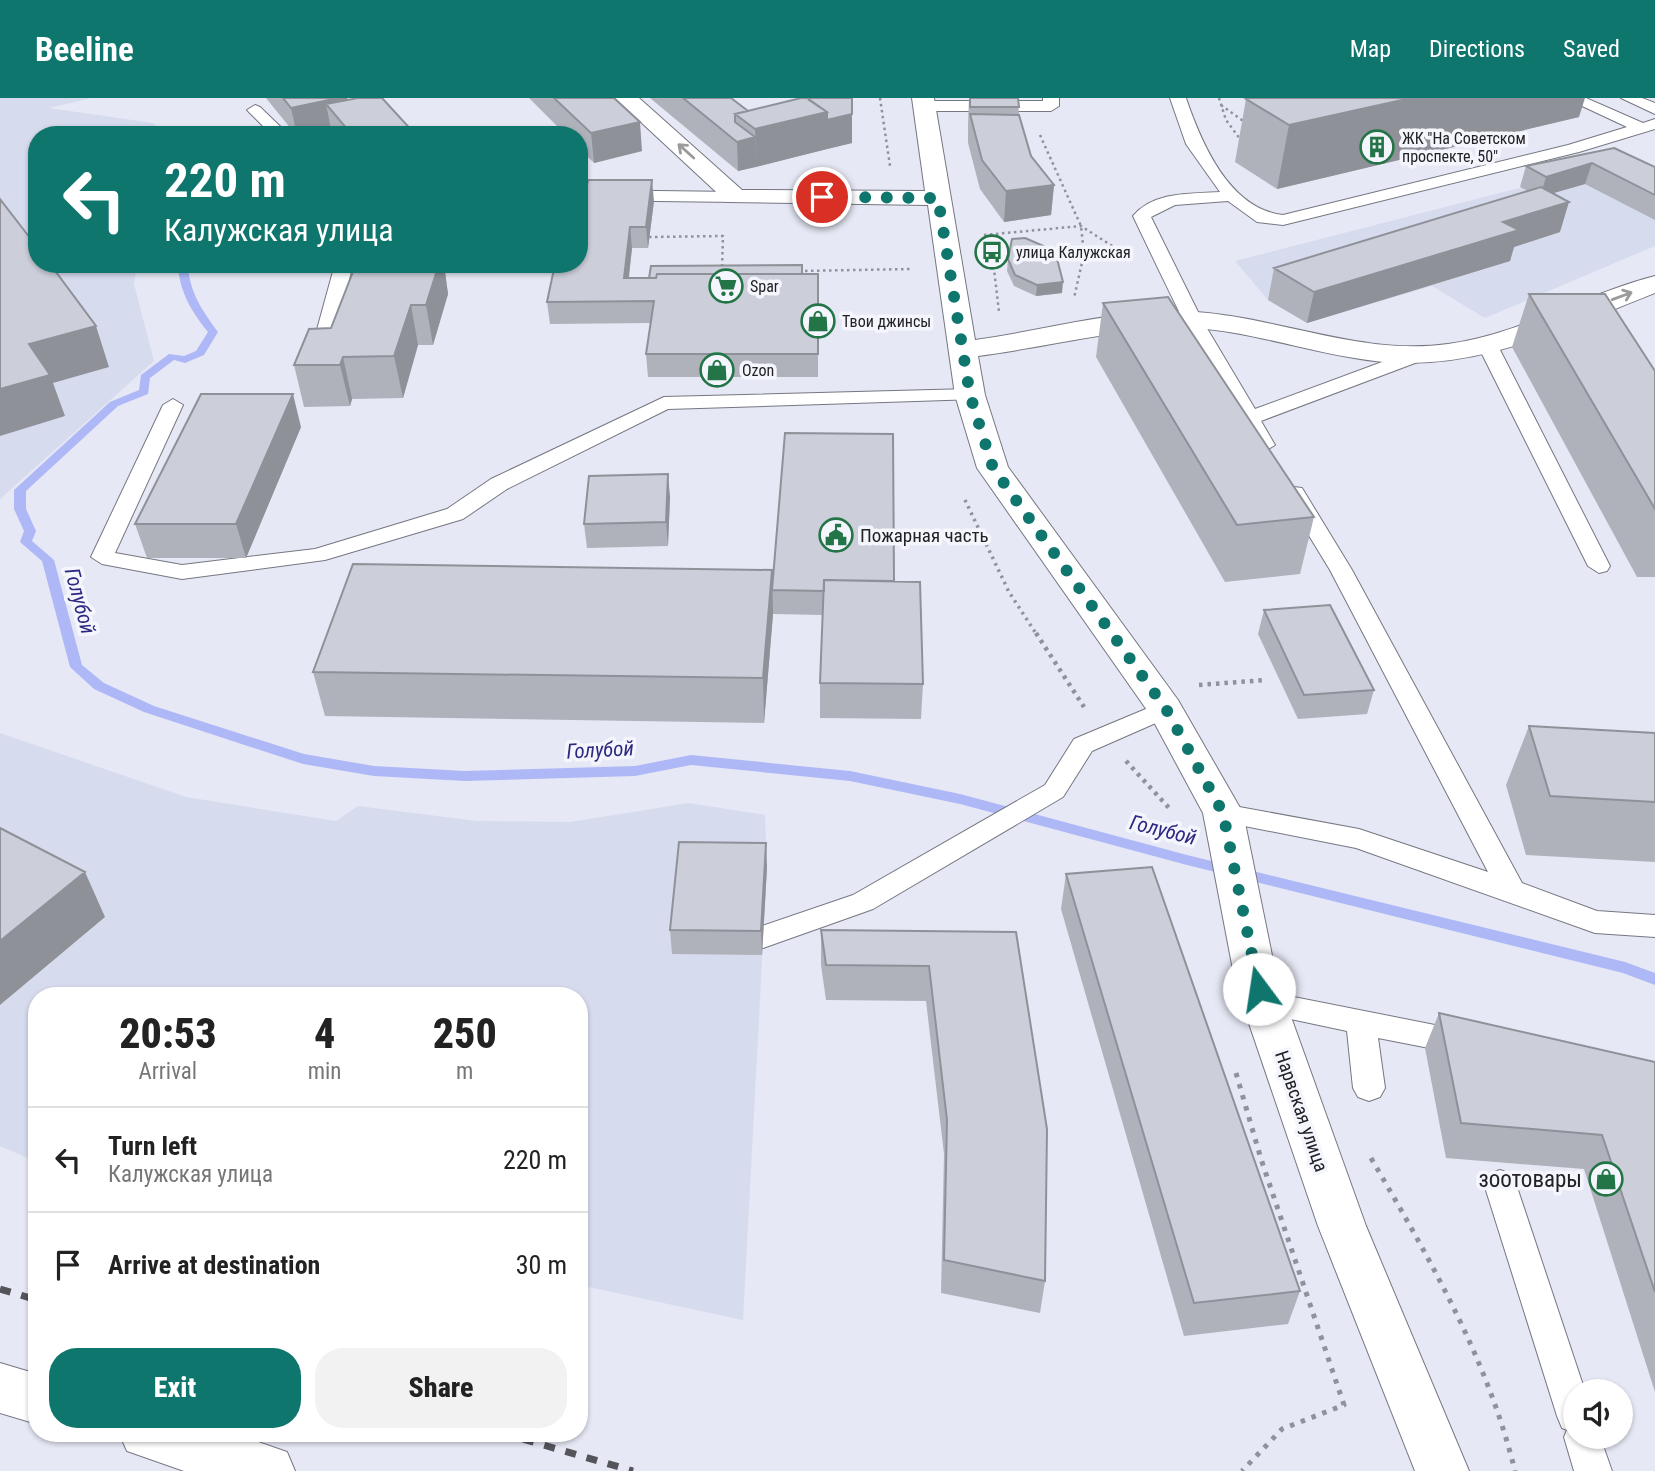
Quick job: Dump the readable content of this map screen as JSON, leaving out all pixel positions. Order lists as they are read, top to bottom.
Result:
{
  "streets": {
    "main road": ["Нарвская улица"]
  },
  "water": ["Голубой"],
  "places": {
    "building": ["ЖК \"На Советском проспекте, 50\""],
    "bus stop": ["улица Калужская"],
    "supermarket": ["Spar"],
    "shop": ["Твои джинсы", "Ozon", "зоотовары"],
    "public building": ["Пожарная часть"]
  },
  "page": {
    "header": "Beeline",
    "nav": ["Map", "Directions", "Saved"],
    "turn": ["220 m", "Калужская улица"],
    "eta": [
      "20:53",
      "Arrival",
      "4",
      "min",
      "250",
      "m"
    ],
    "list": [
      {
        "name": "Turn left",
        "note": "Калужская улица",
        "value": "220 m"
      },
      {
        "name": "Arrive at destination",
        "value": "30 m"
      }
    ],
    "buttons": ["Exit", "Share"]
  }
}
